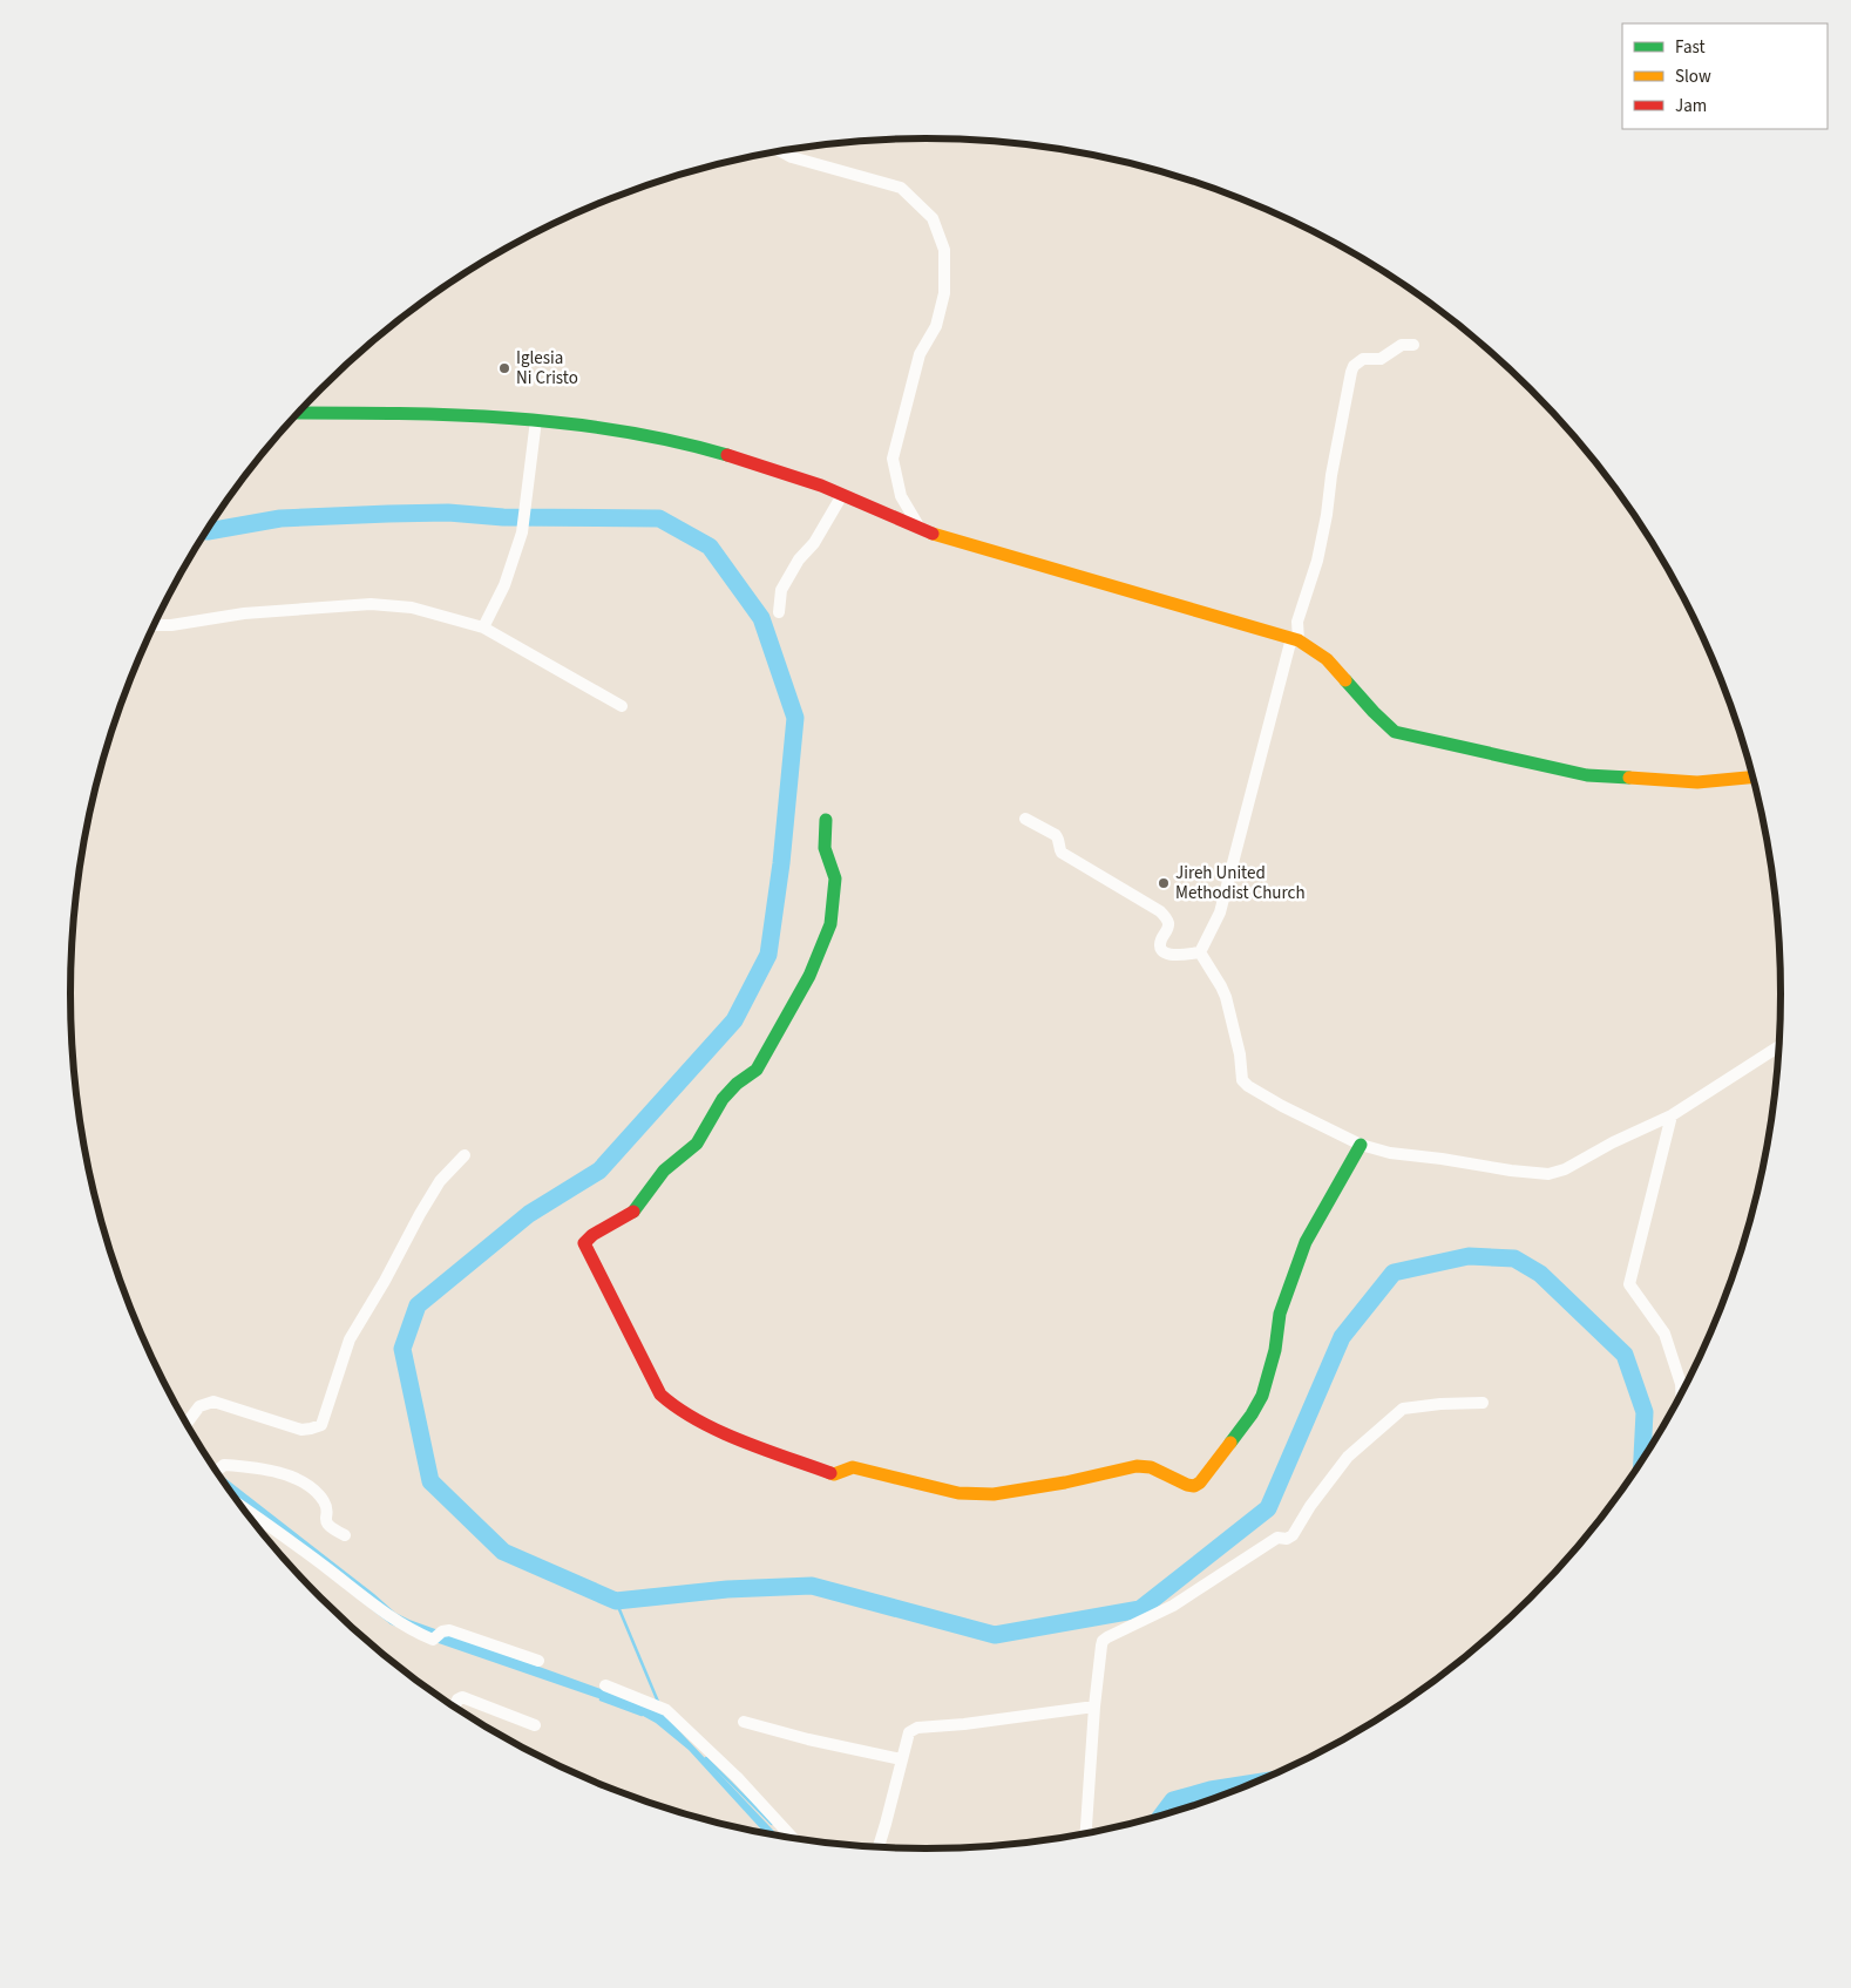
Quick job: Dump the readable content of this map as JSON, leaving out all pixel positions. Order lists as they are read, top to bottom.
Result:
{
  "places": ["Iglesia Ni Cristo", "Jireh United Methodist Church"],
  "legend": ["Fast", "Slow", "Jam"]
}
